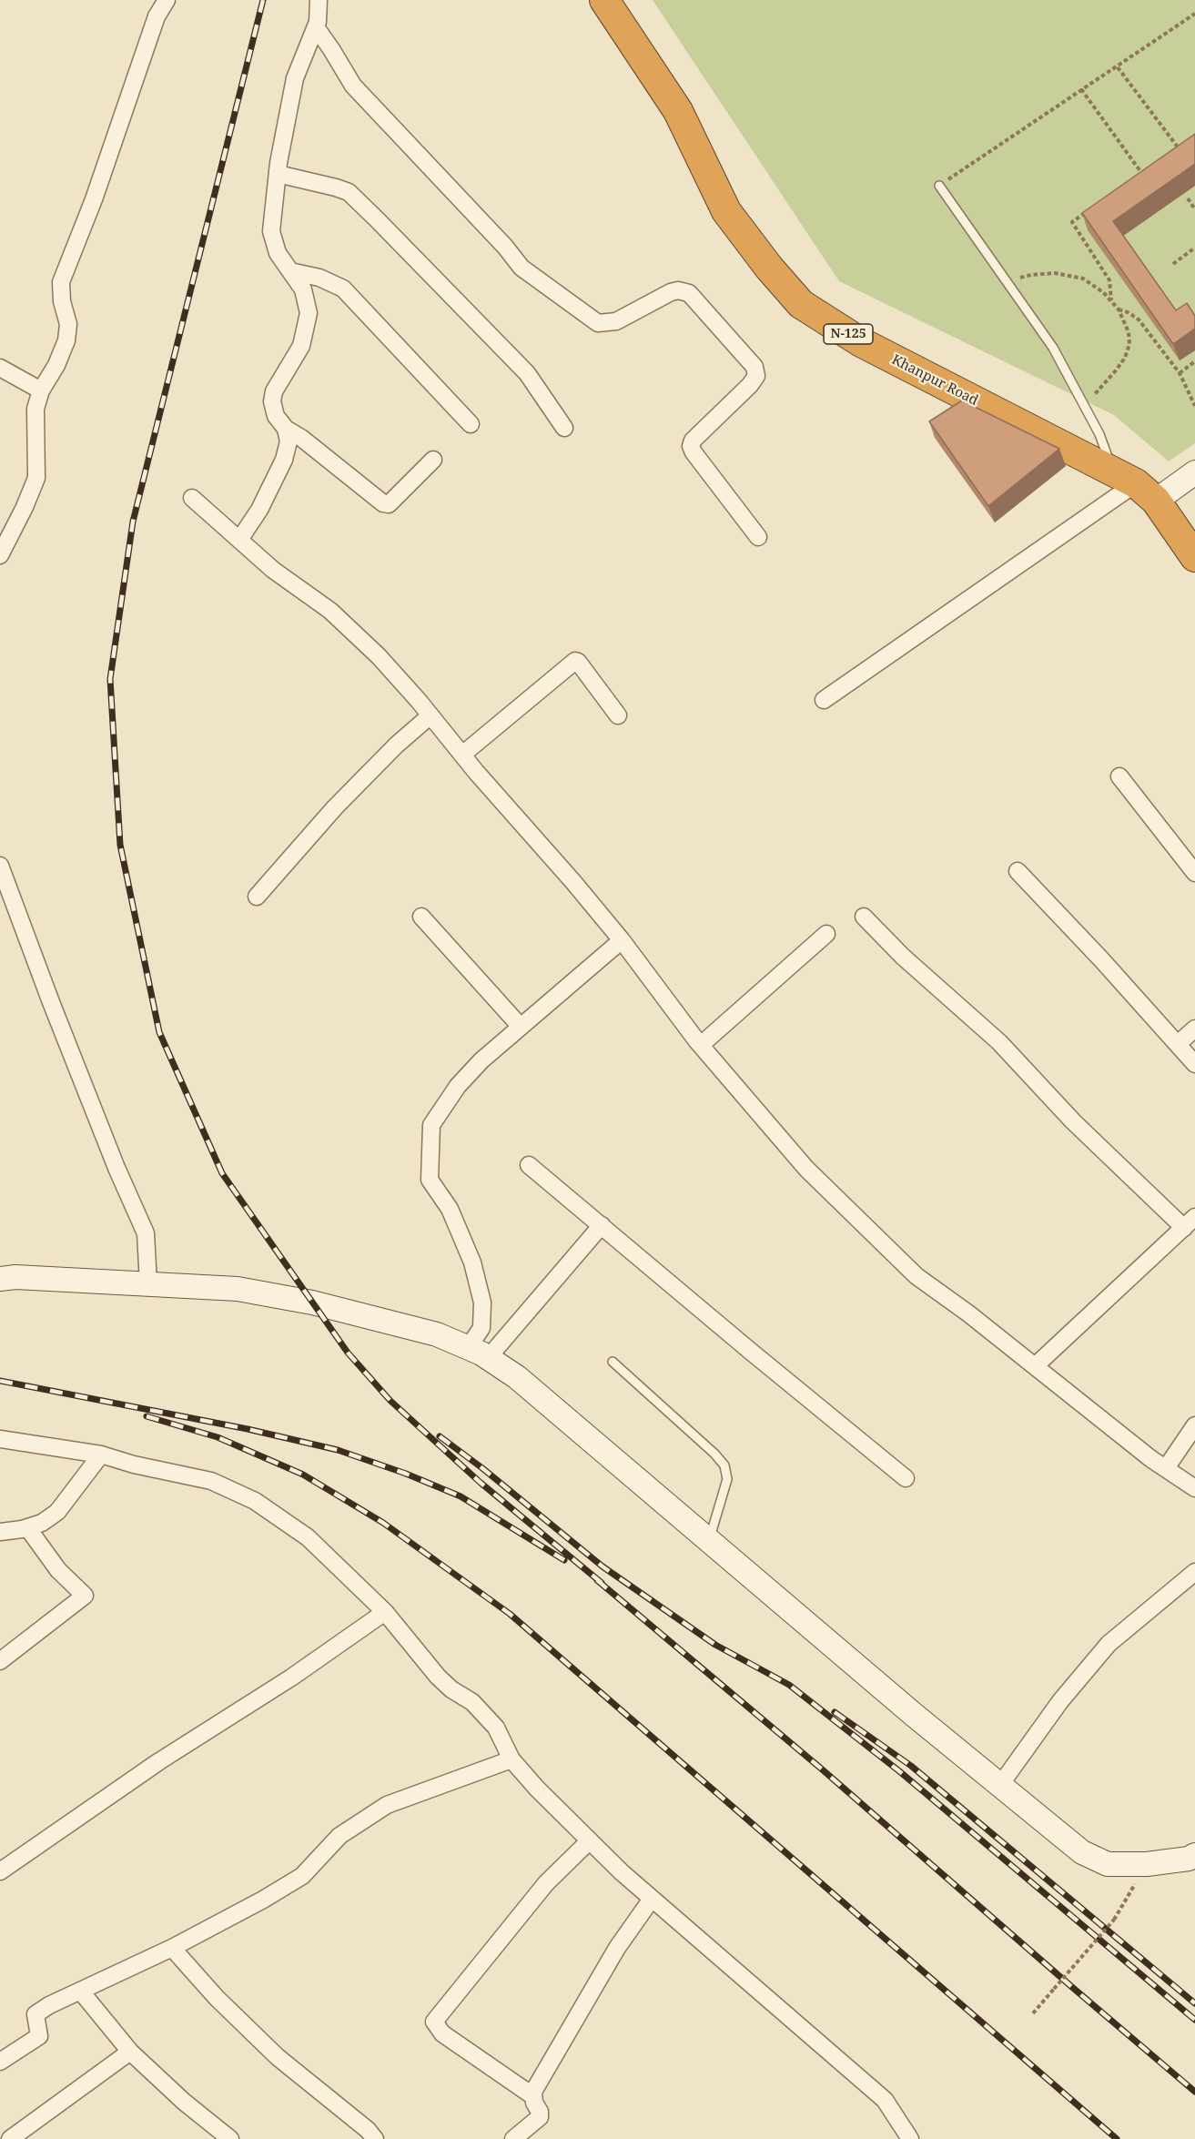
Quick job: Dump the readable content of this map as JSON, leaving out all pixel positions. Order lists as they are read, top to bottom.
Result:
{
  "streets": {
    "highway": ["N-125", "Khanpur Road"]
  }
}
